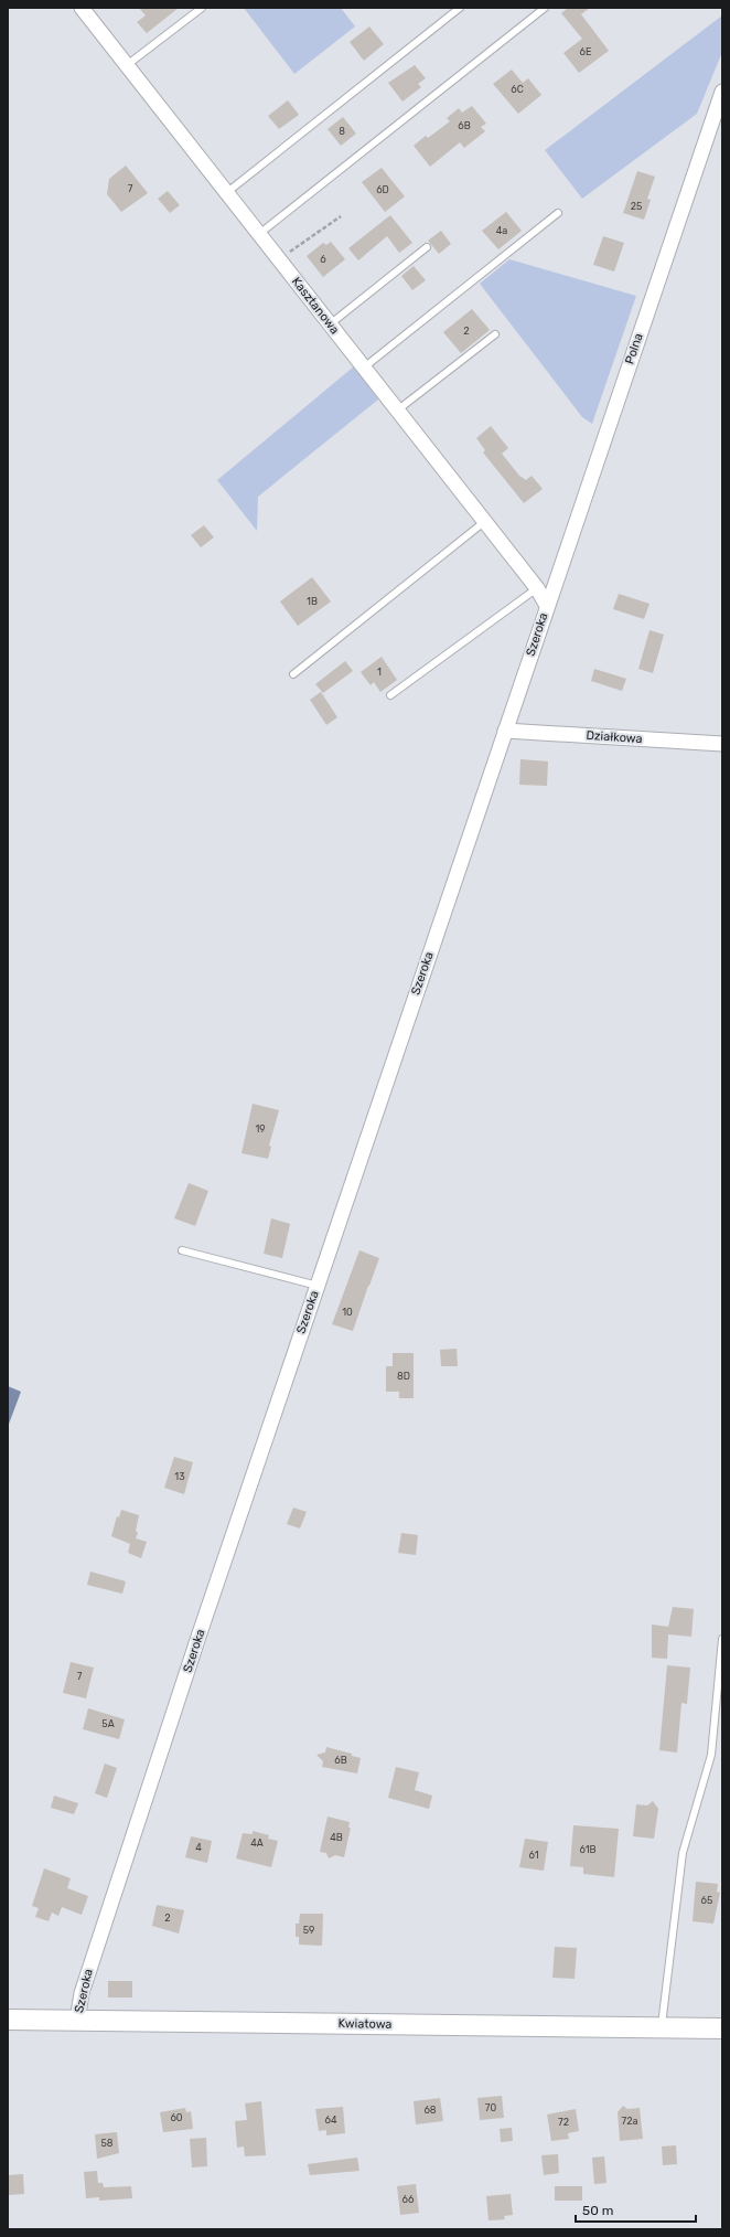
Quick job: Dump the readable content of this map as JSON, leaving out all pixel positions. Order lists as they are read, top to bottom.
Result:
{
  "streets": {
    "street": [
      "Kasztanowa",
      "Polna",
      "Szeroka",
      "Działkowa",
      "Kwiatowa"
    ]
  },
  "crossings": [
    ["Kasztanowa", "Polna"],
    ["Kasztanowa", "Szeroka"],
    ["Polna", "Szeroka"],
    ["Szeroka", "Działkowa"],
    ["Szeroka", "Kwiatowa"]
  ],
  "house_numbers": [
    "6E",
    "6C",
    "6B",
    "8",
    "7",
    "6D",
    "25",
    "4a",
    "6",
    "2",
    "1B",
    "1",
    "19",
    "10",
    "8D",
    "13",
    "7",
    "5A",
    "6B",
    "4B",
    "4A",
    "4",
    "61B",
    "61",
    "65",
    "2",
    "59",
    "70",
    "68",
    "60",
    "64",
    "72a",
    "72",
    "58",
    "66"
  ],
  "scale_bar": "50 m"
}
